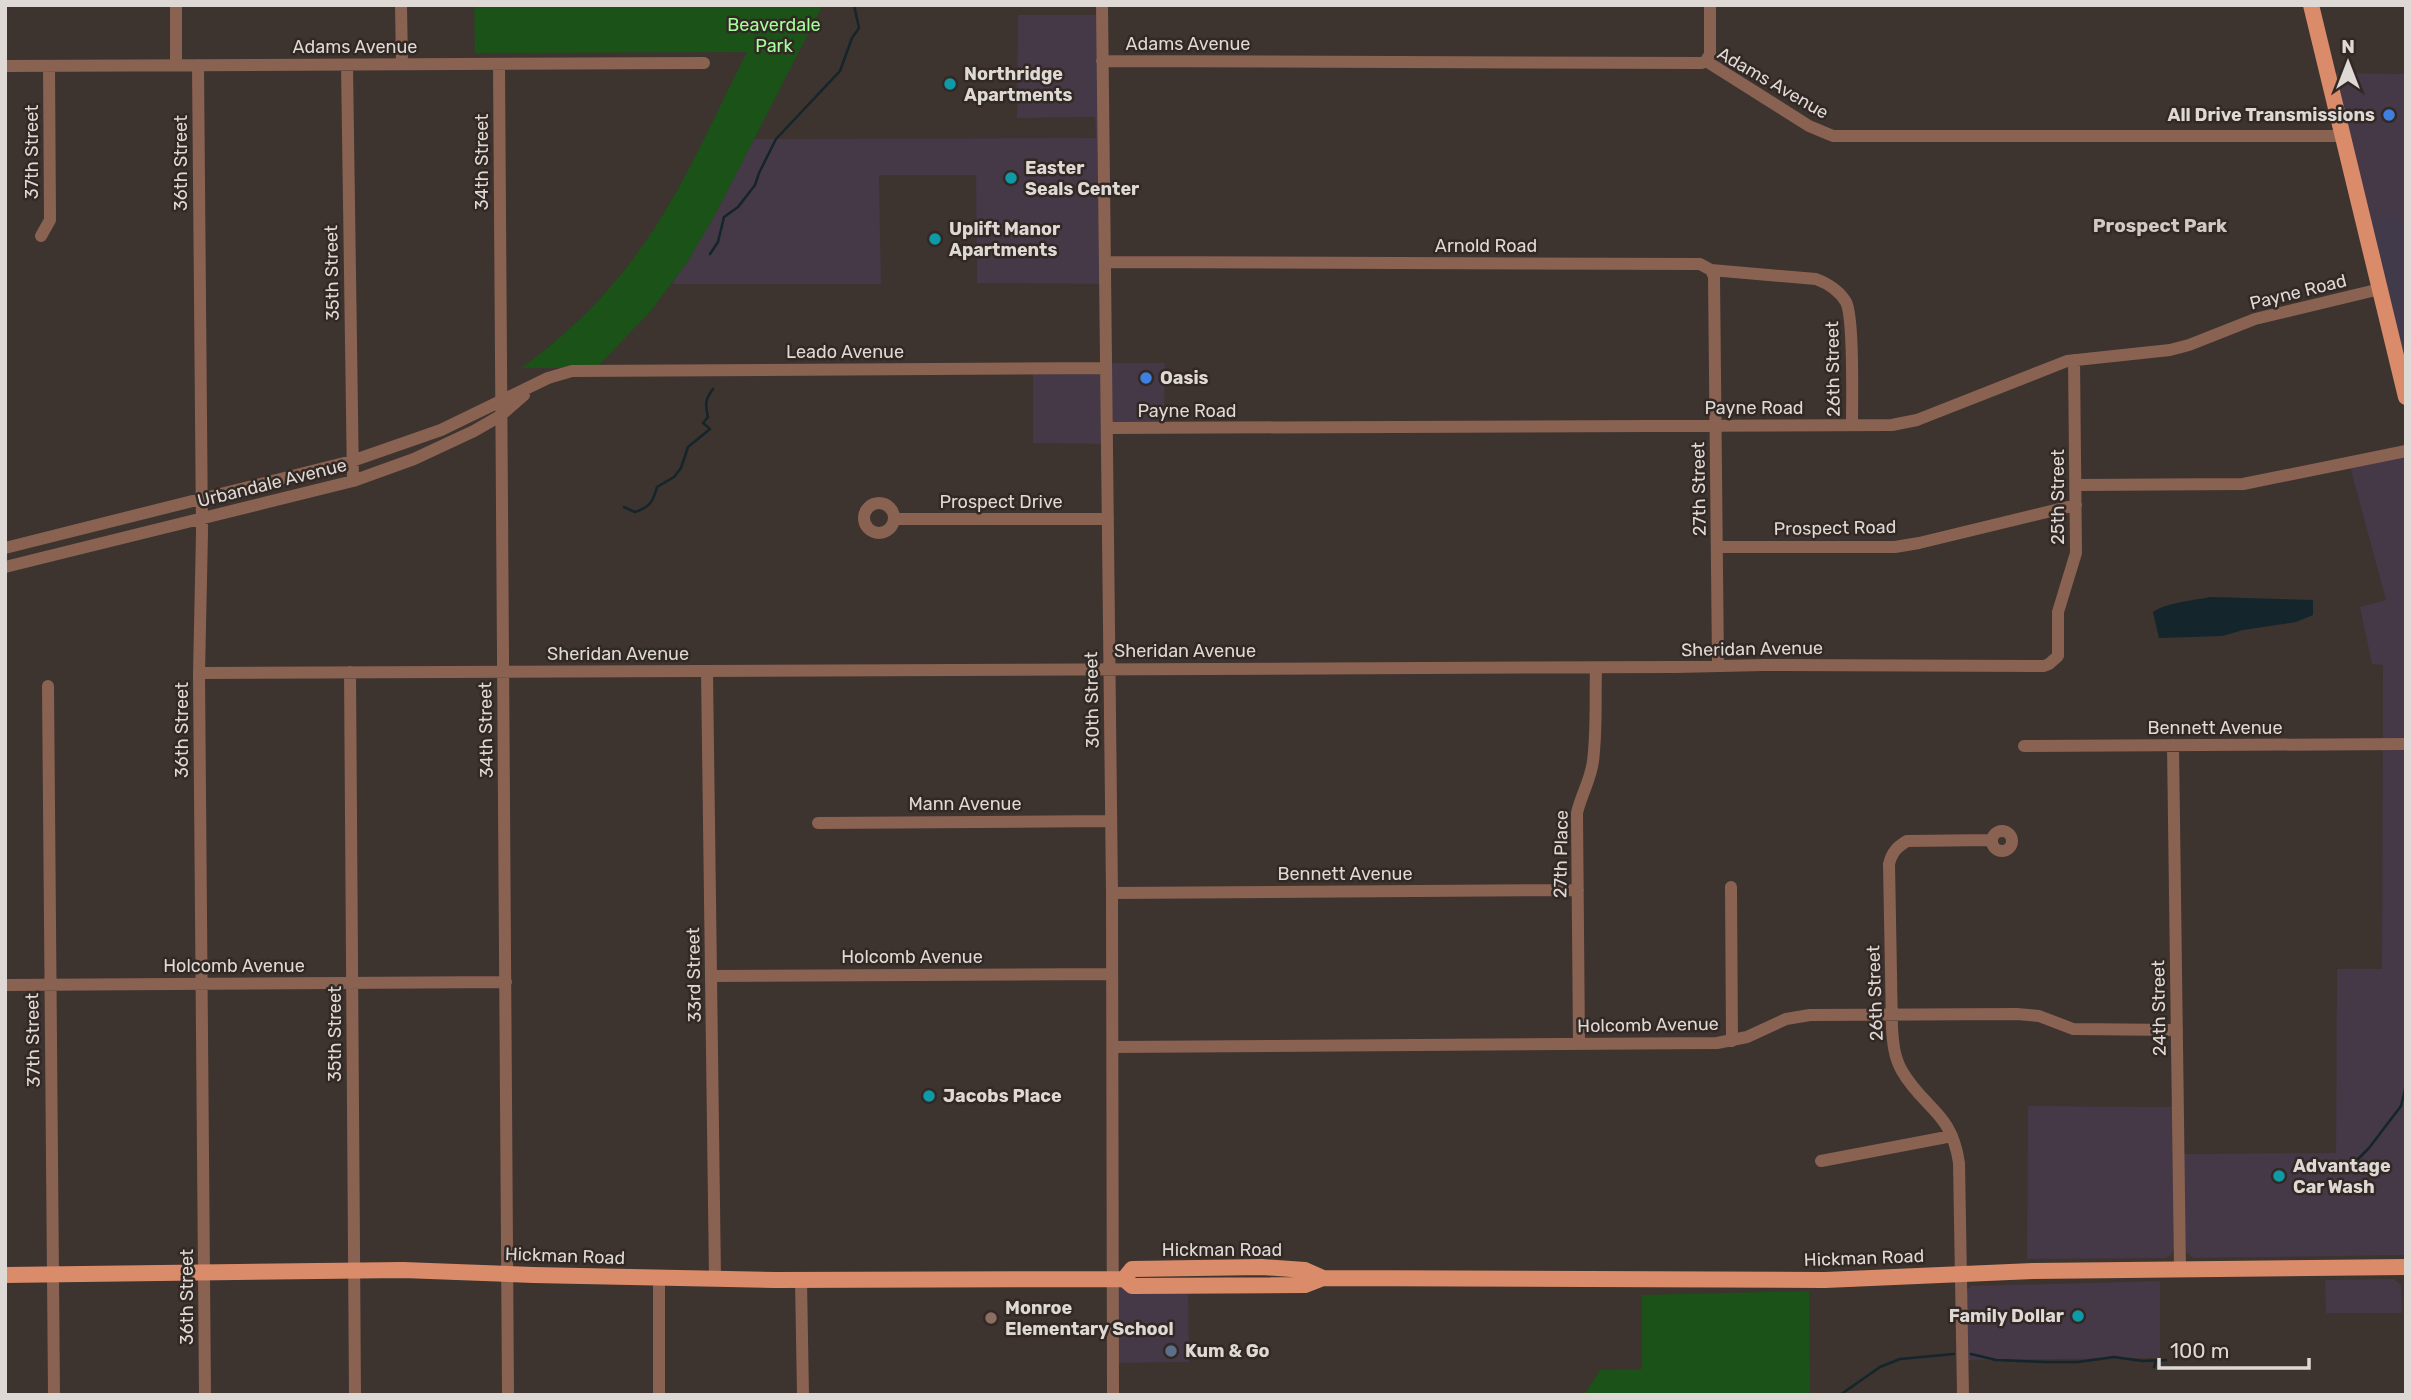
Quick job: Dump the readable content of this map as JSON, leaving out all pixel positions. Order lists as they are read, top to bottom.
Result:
{
  "streets": {
    "main road": ["Hickman Road"],
    "street": [
      "Adams Avenue",
      "37th Street",
      "34th Street",
      "36th Street",
      "Arnold Road",
      "35th Street",
      "Payne Road",
      "Leado Avenue",
      "26th Street",
      "Urbandale Avenue",
      "27th Street",
      "25th Street",
      "Prospect Drive",
      "Prospect Road",
      "Sheridan Avenue",
      "30th Street",
      "Bennett Avenue",
      "Mann Avenue",
      "27th Place",
      "Holcomb Avenue",
      "33rd Street",
      "24th Street"
    ]
  },
  "crossings": [
    ["Adams Avenue", "37th Street"],
    ["Adams Avenue", "34th Street"],
    ["Adams Avenue", "36th Street"],
    ["Adams Avenue", "35th Street"],
    ["Adams Avenue", "30th Street"],
    ["37th Street", "Holcomb Avenue"],
    ["37th Street", "Hickman Road"],
    ["34th Street", "Urbandale Avenue"],
    ["34th Street", "Sheridan Avenue"],
    ["34th Street", "Holcomb Avenue"],
    ["34th Street", "Hickman Road"],
    ["36th Street", "Urbandale Avenue"],
    ["36th Street", "Sheridan Avenue"],
    ["36th Street", "Holcomb Avenue"],
    ["36th Street", "Hickman Road"],
    ["Arnold Road", "26th Street"],
    ["Arnold Road", "27th Street"],
    ["Arnold Road", "30th Street"],
    ["35th Street", "Urbandale Avenue"],
    ["35th Street", "Sheridan Avenue"],
    ["35th Street", "Holcomb Avenue"],
    ["35th Street", "Hickman Road"],
    ["Payne Road", "26th Street"],
    ["Payne Road", "27th Street"],
    ["Payne Road", "25th Street"],
    ["Payne Road", "30th Street"],
    ["Leado Avenue", "Urbandale Avenue"],
    ["Leado Avenue", "30th Street"],
    ["26th Street", "Holcomb Avenue"],
    ["26th Street", "Hickman Road"],
    ["27th Street", "Prospect Road"],
    ["27th Street", "Sheridan Avenue"],
    ["25th Street", "Prospect Road"],
    ["25th Street", "Sheridan Avenue"],
    ["Prospect Drive", "30th Street"],
    ["Sheridan Avenue", "30th Street"],
    ["Sheridan Avenue", "27th Place"],
    ["Sheridan Avenue", "33rd Street"],
    ["30th Street", "Bennett Avenue"],
    ["30th Street", "Mann Avenue"],
    ["30th Street", "Holcomb Avenue"],
    ["30th Street", "Hickman Road"],
    ["Bennett Avenue", "27th Place"],
    ["Bennett Avenue", "24th Street"],
    ["27th Place", "Holcomb Avenue"],
    ["Holcomb Avenue", "33rd Street"],
    ["Holcomb Avenue", "24th Street"],
    ["33rd Street", "Hickman Road"],
    ["24th Street", "Hickman Road"]
  ],
  "districts": ["Prospect Park"],
  "parks": ["Beaverdale Park"],
  "places": [
    "Northridge Apartments",
    "All Drive Transmissions",
    "Easter Seals Center",
    "Uplift Manor Apartments",
    "Oasis",
    "Jacobs Place",
    "Advantage Car Wash",
    "Family Dollar",
    "Monroe Elementary School",
    "Kum & Go"
  ],
  "scale_bar": "100 m",
  "north": "top"
}
